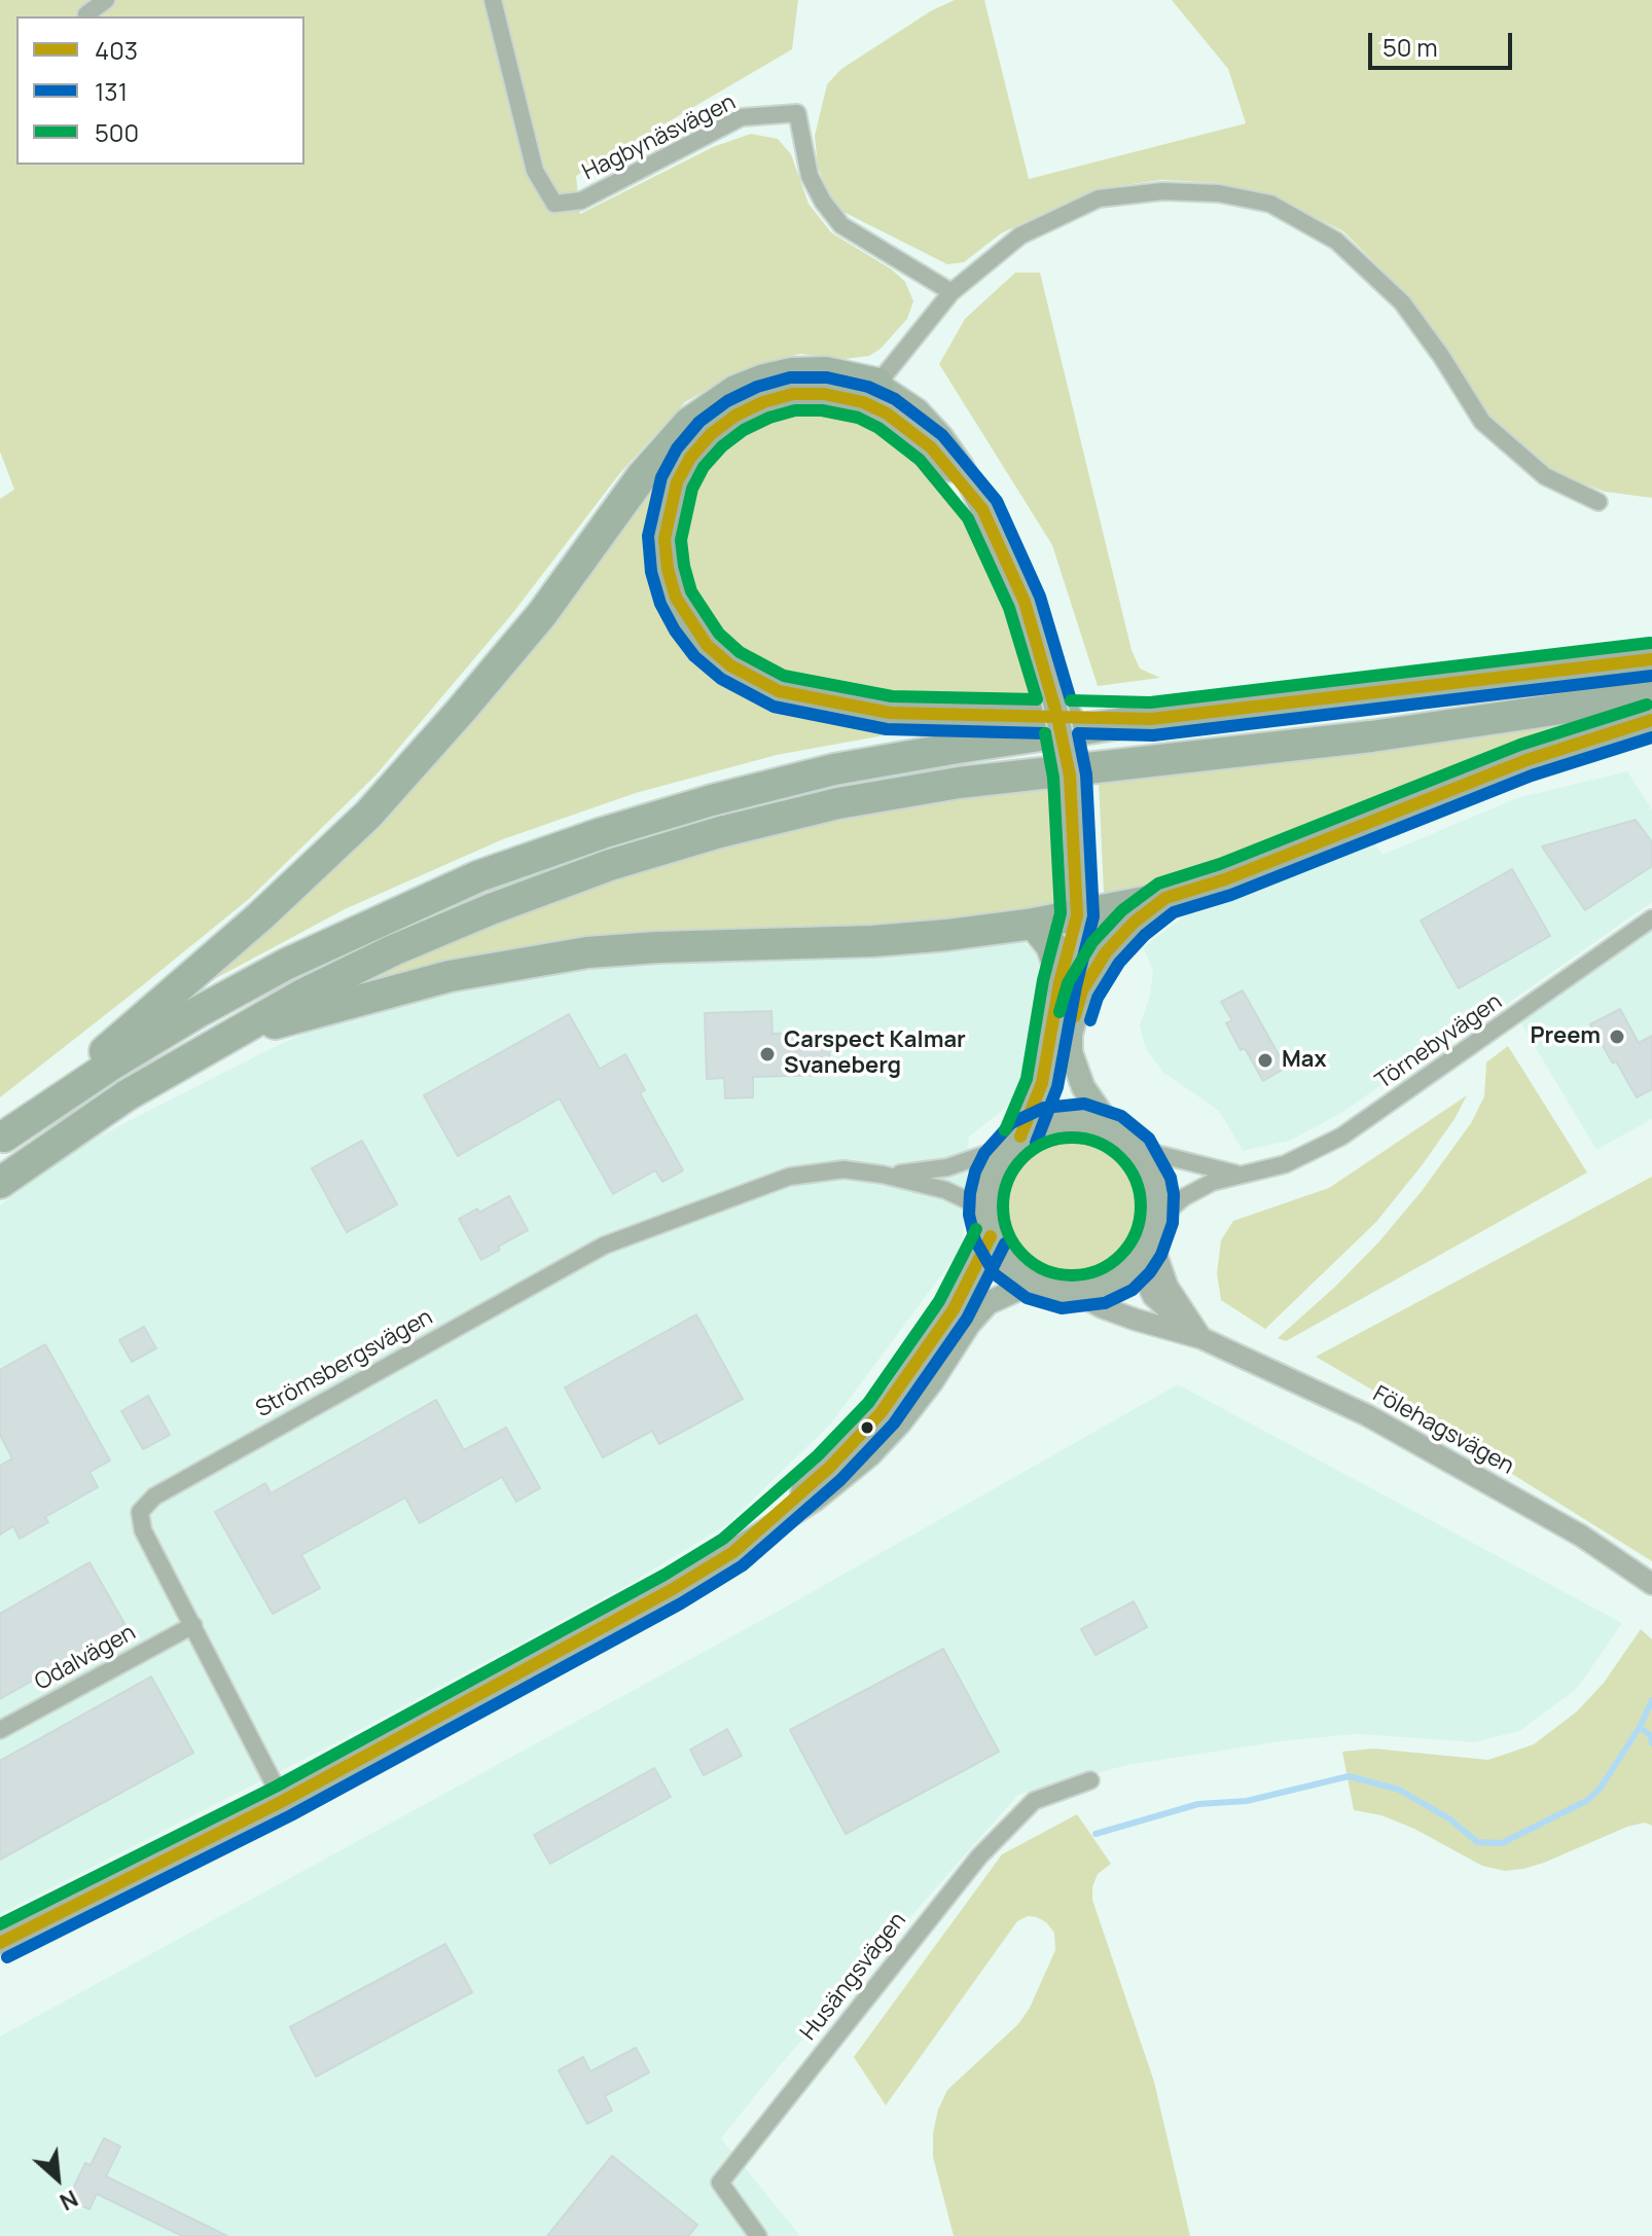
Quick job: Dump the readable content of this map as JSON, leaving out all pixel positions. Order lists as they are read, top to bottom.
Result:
{
  "streets": {
    "street": [
      "Hagbynäsvägen",
      "Törnebyvägen",
      "Strömsbergsvägen",
      "Fölehagsvägen",
      "Odalvägen",
      "Husängsvägen"
    ]
  },
  "crossings": [
    ["Törnebyvägen", "Strömsbergsvägen"],
    ["Törnebyvägen", "Fölehagsvägen"],
    ["Strömsbergsvägen", "Fölehagsvägen"],
    ["Strömsbergsvägen", "Odalvägen"]
  ],
  "places": ["Preem", "Carspect Kalmar Svaneberg", "Max"],
  "lines": ["transit line 131", "transit line 403", "transit line 500"],
  "legend": ["403", "131", "500"],
  "scale_bar": "50 m",
  "north": "bottom right"
}
